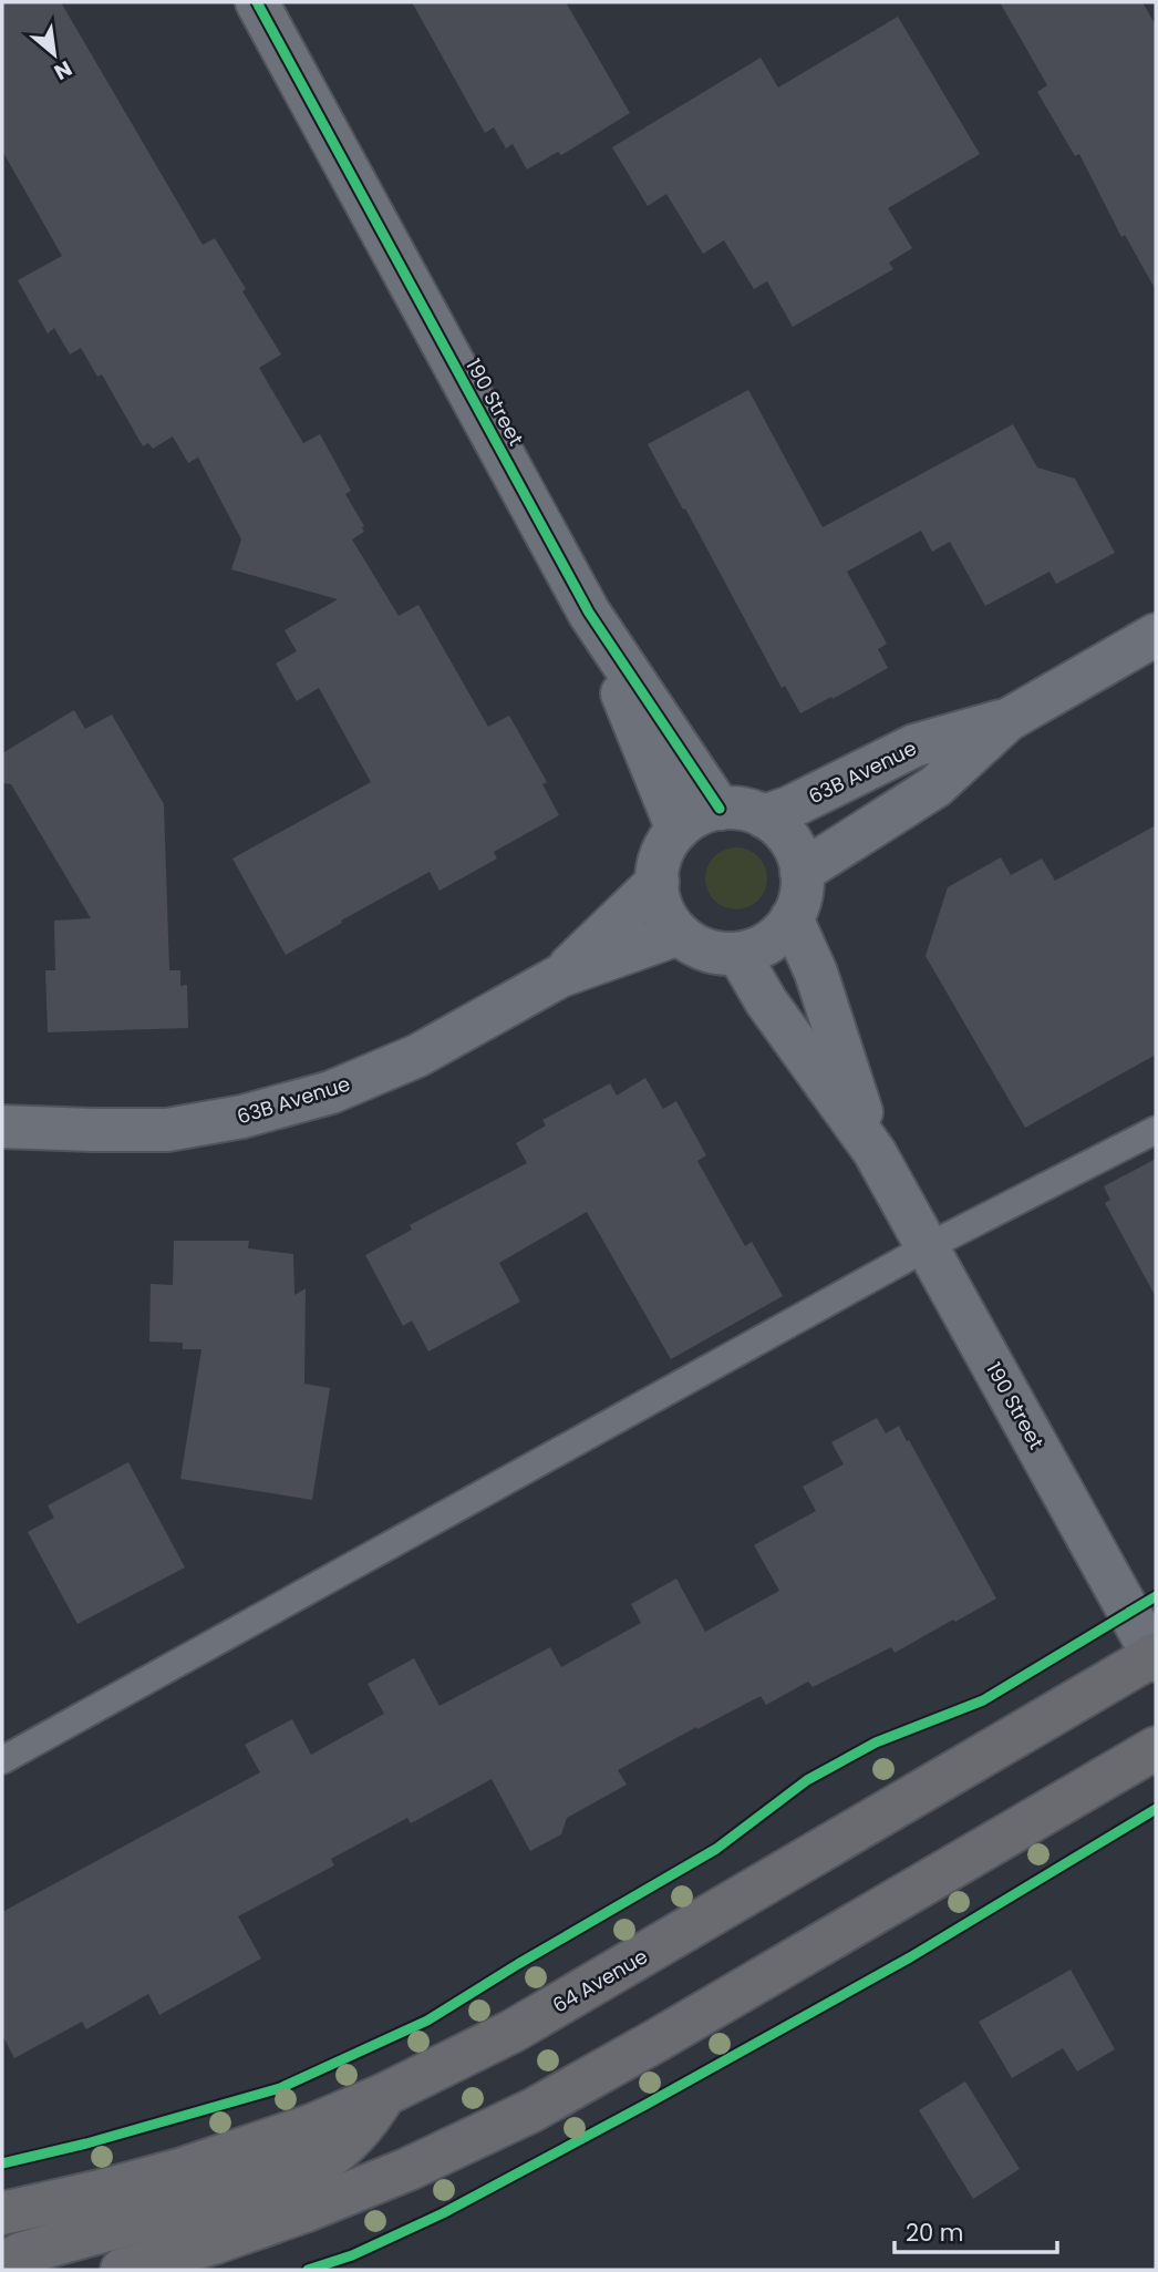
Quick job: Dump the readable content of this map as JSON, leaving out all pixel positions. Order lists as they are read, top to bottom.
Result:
{
  "streets": {
    "main road": ["64 Avenue"],
    "street": ["190 Street", "63B Avenue"]
  },
  "crossings": [
    ["190 Street", "63B Avenue"],
    ["190 Street", "64 Avenue"]
  ],
  "scale_bar": "20 m",
  "north": "bottom right"
}
